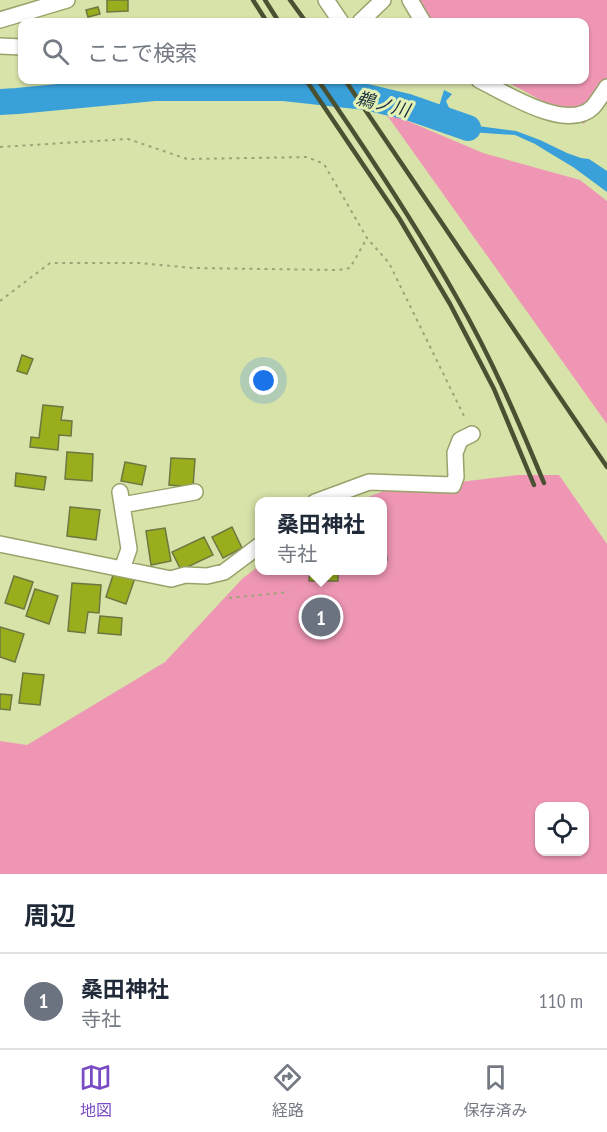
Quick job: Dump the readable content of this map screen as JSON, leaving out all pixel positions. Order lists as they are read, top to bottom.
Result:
{
  "water": ["鵜ノ川"],
  "page": {
    "search": "ここで検索",
    "popup": ["桑田神社", "寺社"],
    "pins": "1",
    "heading": "周辺",
    "list": [
      {
        "mark": "1",
        "name": "桑田神社",
        "note": "寺社",
        "value": "110 m"
      }
    ],
    "nav": ["地図", "経路", "保存済み"]
  }
}
